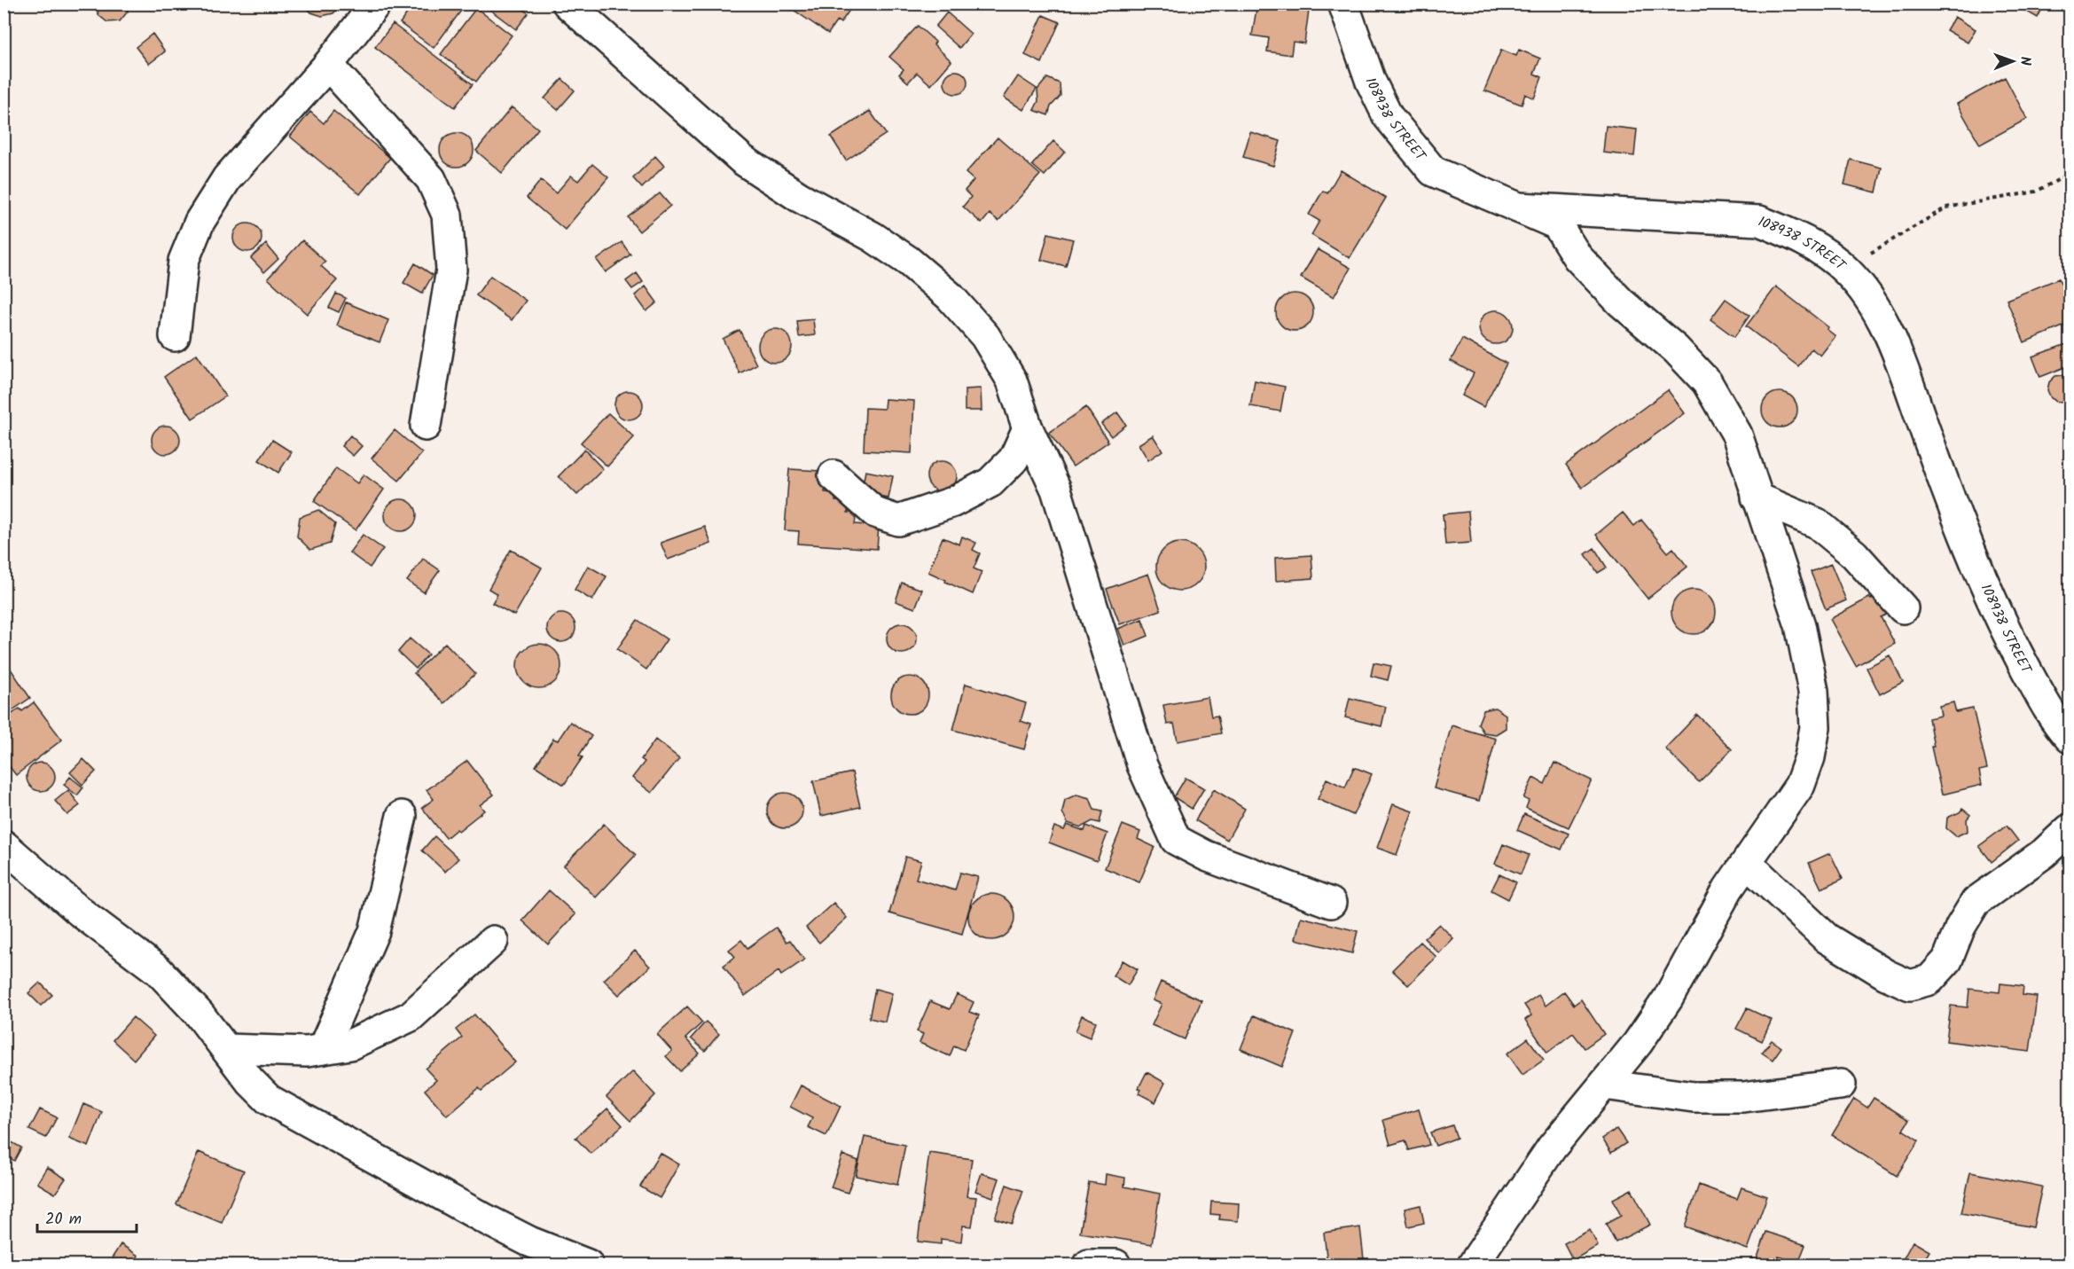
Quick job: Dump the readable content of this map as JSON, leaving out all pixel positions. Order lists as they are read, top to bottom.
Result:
{
  "streets": {
    "street": ["108938 STREET"]
  },
  "scale_bar": "20 m",
  "north": "right"
}
